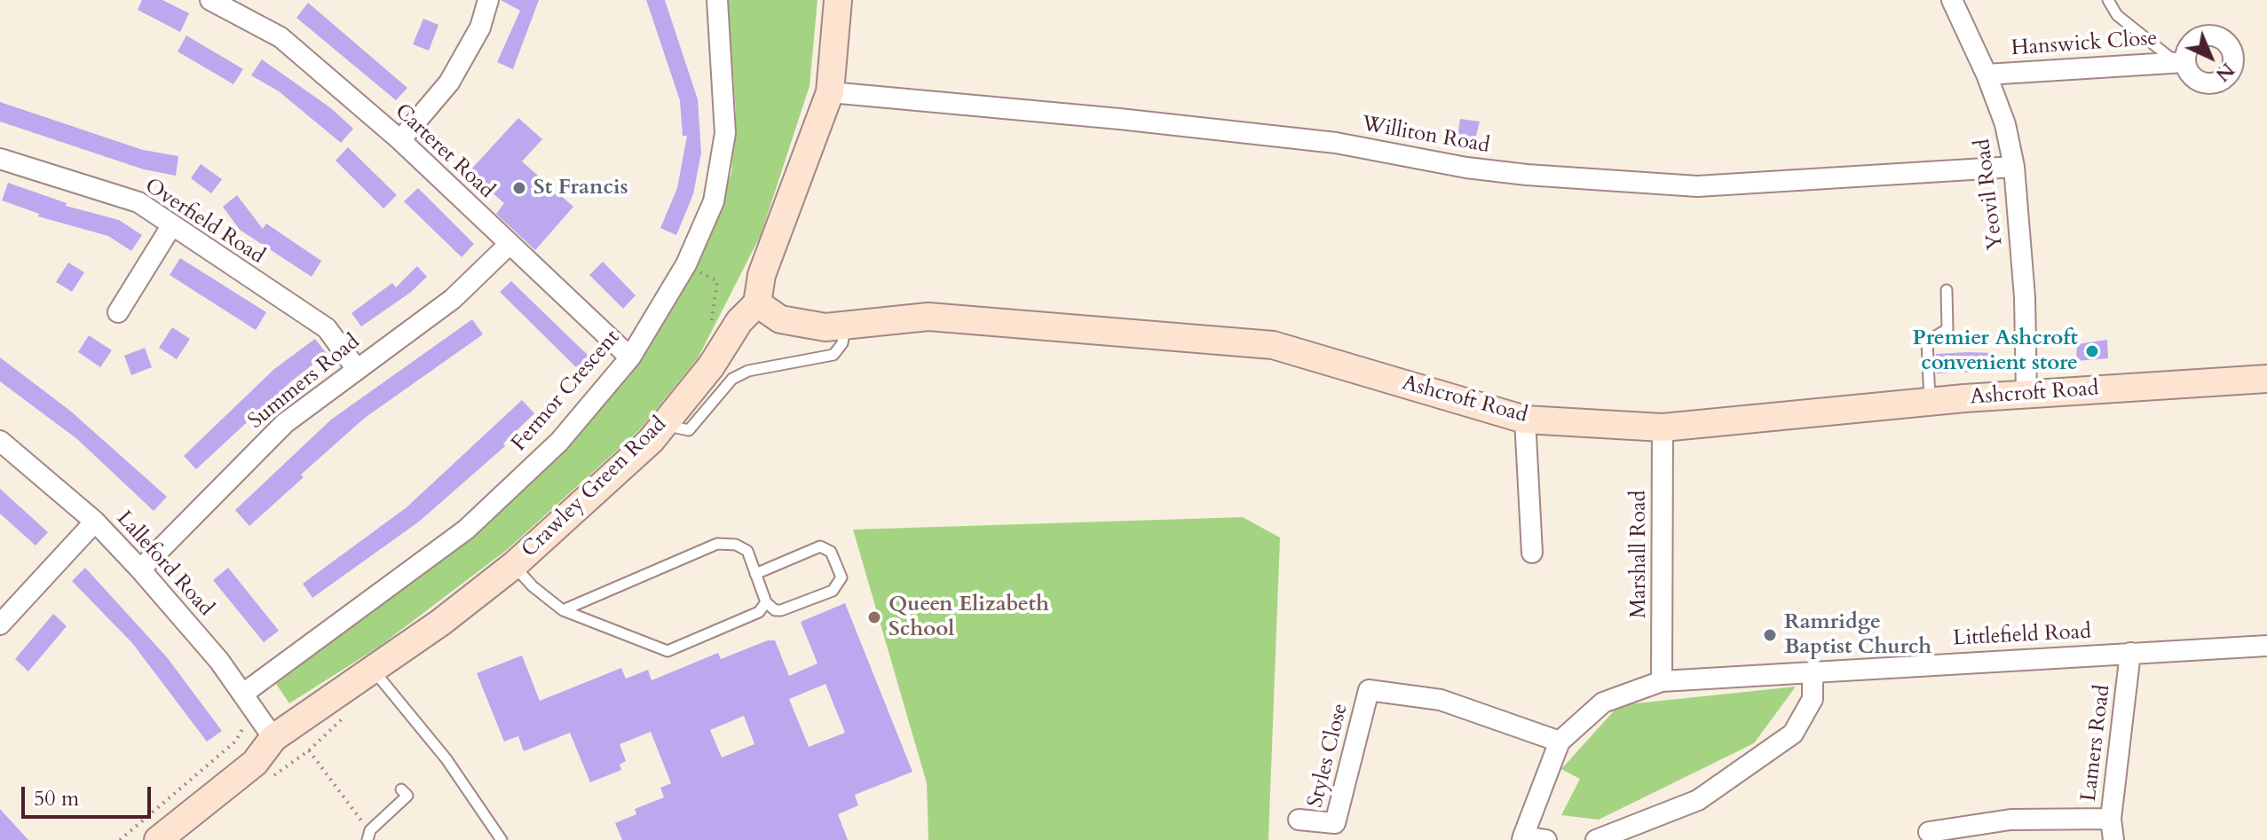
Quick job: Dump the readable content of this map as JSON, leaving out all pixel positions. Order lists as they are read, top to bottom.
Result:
{
  "streets": {
    "street": [
      "Hanswick Close",
      "Williton Road",
      "Carteret Road",
      "Yeovil Road",
      "Overfield Road",
      "Summers Road",
      "Fermor Crescent",
      "Ashcroft Road",
      "Crawley Green Road",
      "Marshall Road",
      "Lalleford Road",
      "Littlefield Road",
      "Lamers Road",
      "Styles Close"
    ]
  },
  "crossings": [
    ["Hanswick Close", "Yeovil Road"],
    ["Williton Road", "Yeovil Road"],
    ["Carteret Road", "Summers Road"],
    ["Carteret Road", "Fermor Crescent"],
    ["Yeovil Road", "Ashcroft Road"],
    ["Overfield Road", "Summers Road"],
    ["Summers Road", "Lalleford Road"],
    ["Fermor Crescent", "Lalleford Road"],
    ["Ashcroft Road", "Crawley Green Road"],
    ["Ashcroft Road", "Marshall Road"],
    ["Crawley Green Road", "Lalleford Road"],
    ["Marshall Road", "Littlefield Road"],
    ["Littlefield Road", "Lamers Road"],
    ["Littlefield Road", "Styles Close"]
  ],
  "places": [
    "St Francis",
    "Premier Ashcroft convenient store",
    "Queen Elizabeth School",
    "Ramridge Baptist Church"
  ],
  "scale_bar": "50 m",
  "north": "bottom right"
}
